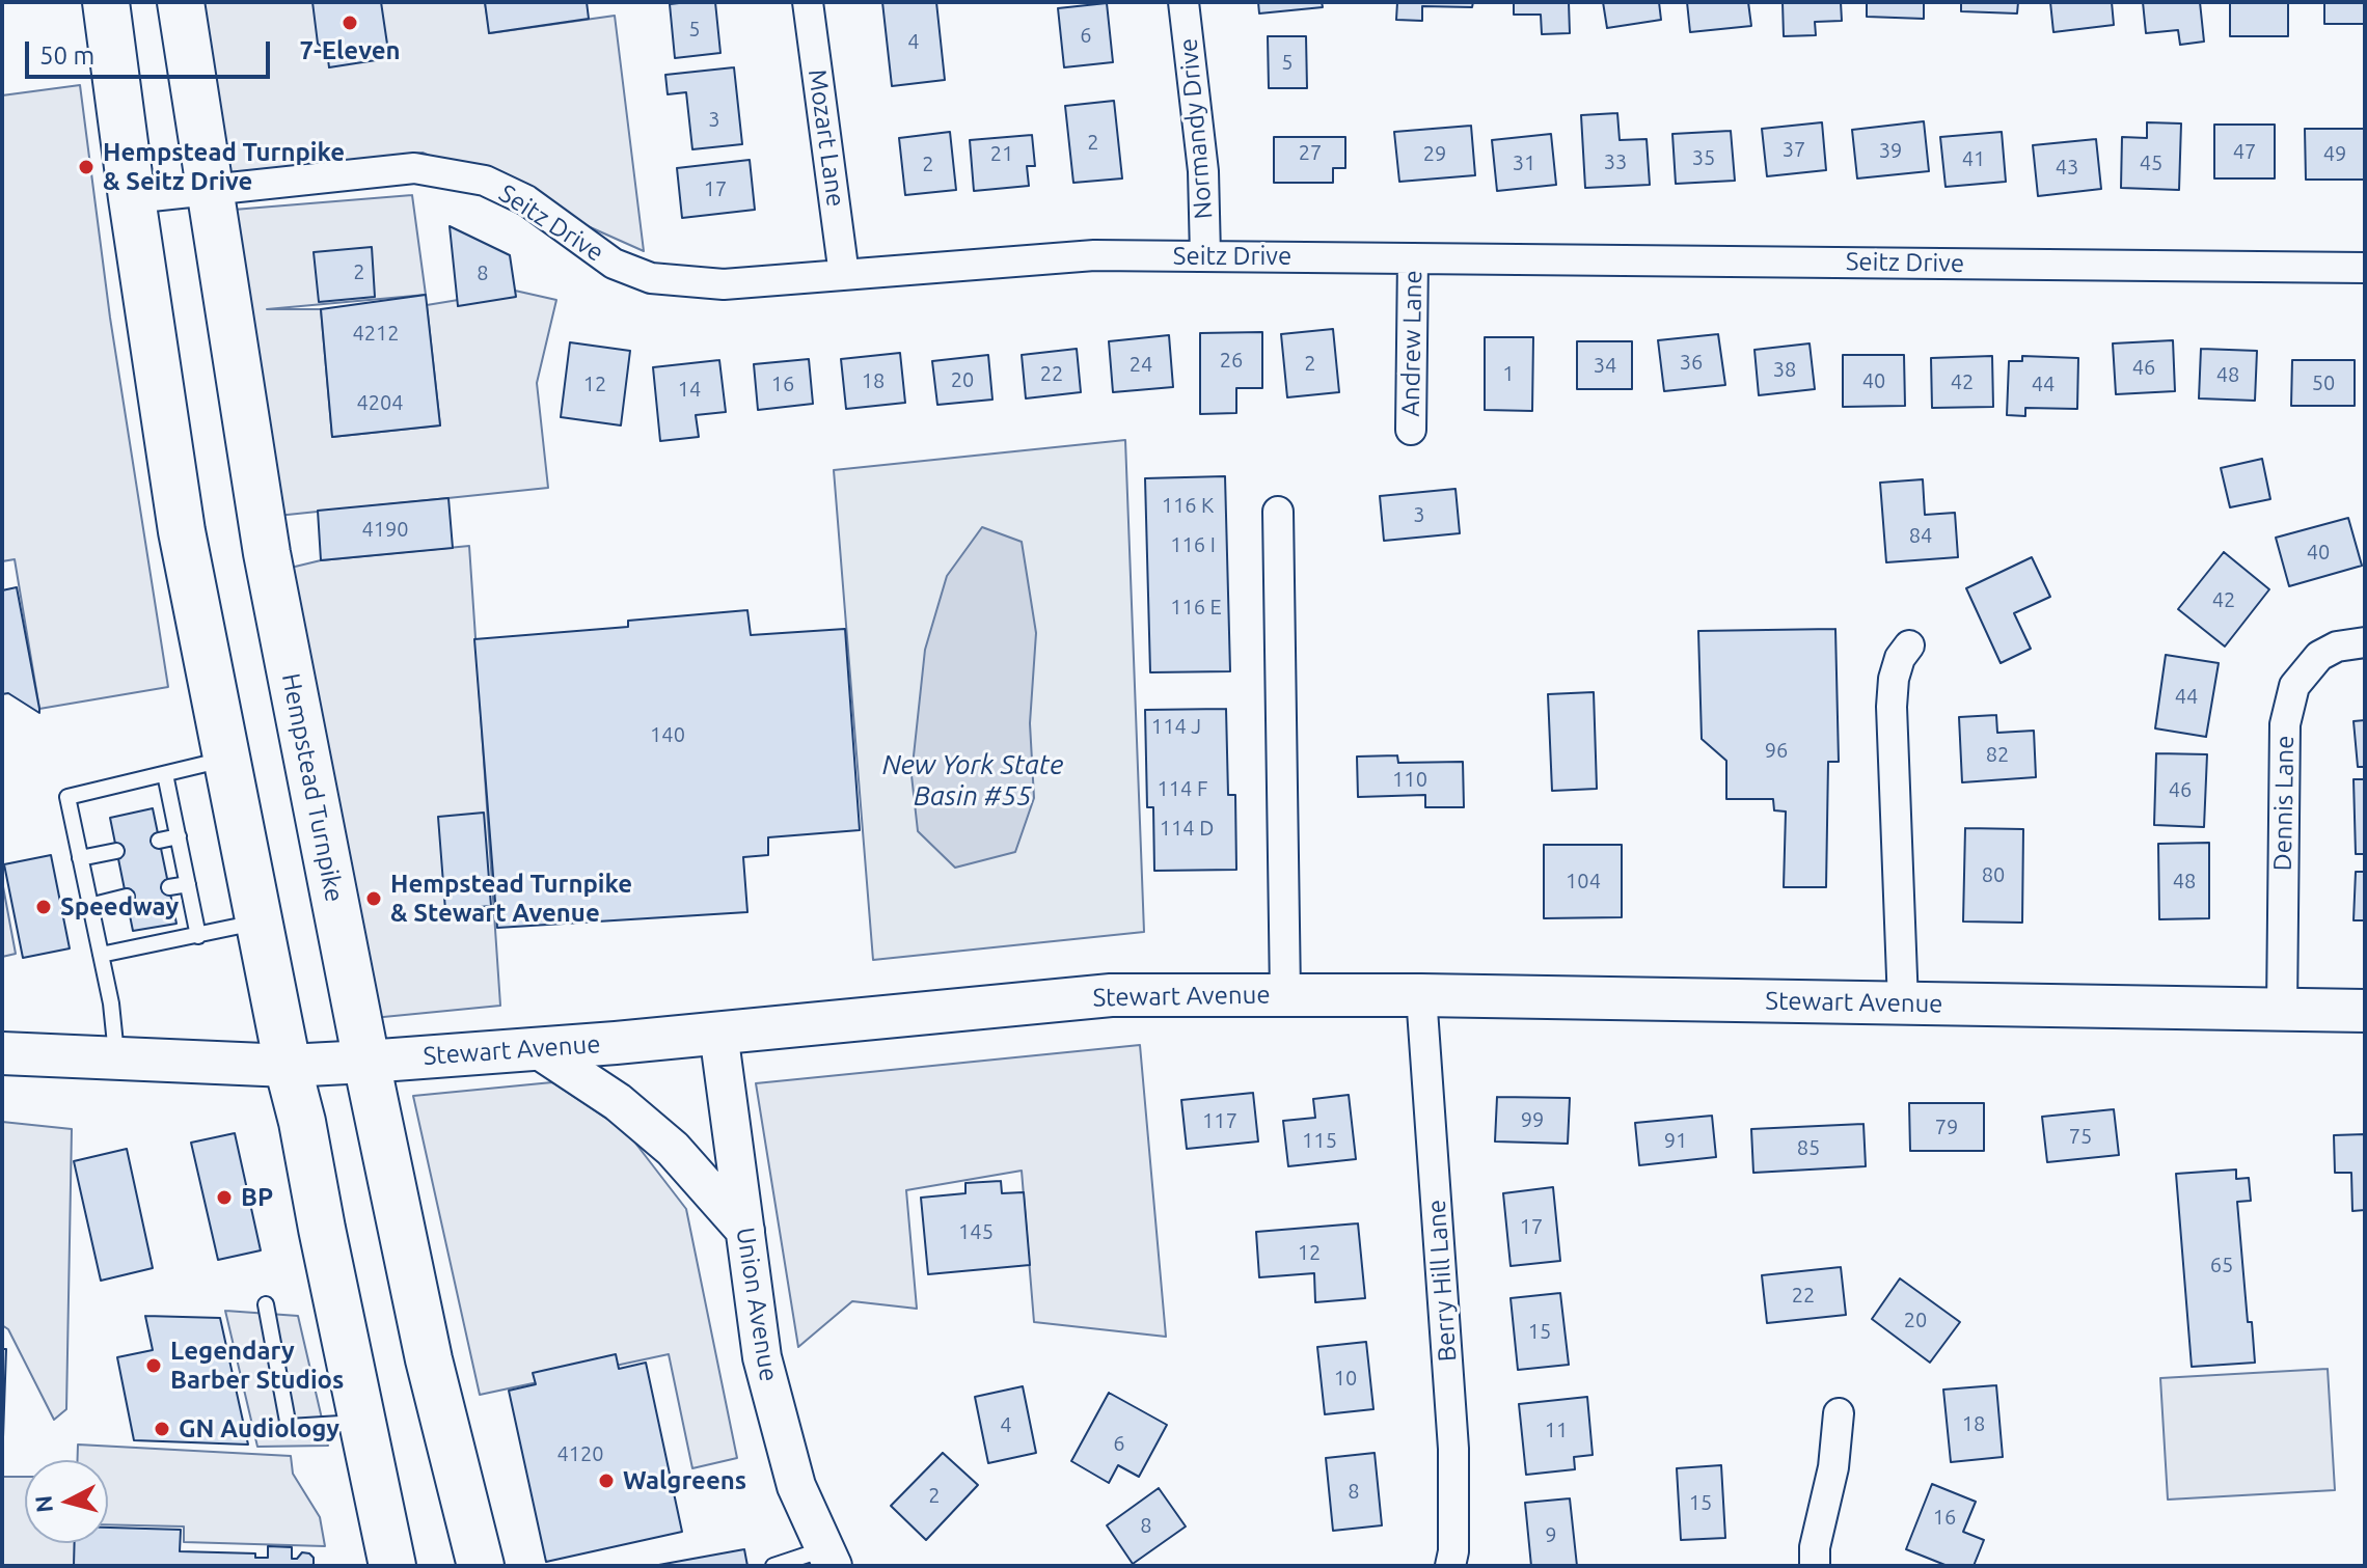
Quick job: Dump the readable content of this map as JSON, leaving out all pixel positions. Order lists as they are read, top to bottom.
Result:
{
  "streets": {
    "main road": ["Hempstead Turnpike", "Stewart Avenue"],
    "street": [
      "Normandy Drive",
      "Mozart Lane",
      "Seitz Drive",
      "Andrew Lane",
      "Dennis Lane",
      "Berry Hill Lane",
      "Union Avenue"
    ]
  },
  "crossings": [
    ["Normandy Drive", "Seitz Drive"],
    ["Mozart Lane", "Seitz Drive"],
    ["Seitz Drive", "Andrew Lane"],
    ["Seitz Drive", "Hempstead Turnpike"],
    ["Hempstead Turnpike", "Stewart Avenue"],
    ["Dennis Lane", "Stewart Avenue"],
    ["Stewart Avenue", "Berry Hill Lane"],
    ["Stewart Avenue", "Union Avenue"]
  ],
  "water": ["New York State Basin #55"],
  "places": [
    "7-Eleven",
    "Hempstead Turnpike & Seitz Drive",
    "Hempstead Turnpike & Stewart Avenue",
    "Speedway",
    "BP",
    "Legendary Barber Studios",
    "GN Audiology",
    "Walgreens"
  ],
  "house_numbers": [
    "5",
    "6",
    "4",
    "5",
    "3",
    "2",
    "37",
    "39",
    "47",
    "27",
    "21",
    "29",
    "49",
    "35",
    "41",
    "33",
    "31",
    "45",
    "2",
    "43",
    "17",
    "2",
    "8",
    "4212",
    "26",
    "36",
    "2",
    "24",
    "34",
    "46",
    "38",
    "22",
    "1",
    "48",
    "20",
    "18",
    "40",
    "42",
    "50",
    "12",
    "16",
    "44",
    "14",
    "4204",
    "116 K",
    "3",
    "4190",
    "84",
    "116 I",
    "40",
    "42",
    "116 E",
    "44",
    "114 J",
    "140",
    "96",
    "82",
    "110",
    "114 F",
    "46",
    "114 D",
    "80",
    "104",
    "48",
    "99",
    "117",
    "79",
    "75",
    "115",
    "91",
    "85",
    "17",
    "145",
    "12",
    "65",
    "22",
    "20",
    "15",
    "10",
    "18",
    "4",
    "11",
    "6",
    "4120",
    "8",
    "2",
    "15",
    "16",
    "8",
    "9"
  ],
  "scale_bar": "50 m",
  "north": "left"
}
